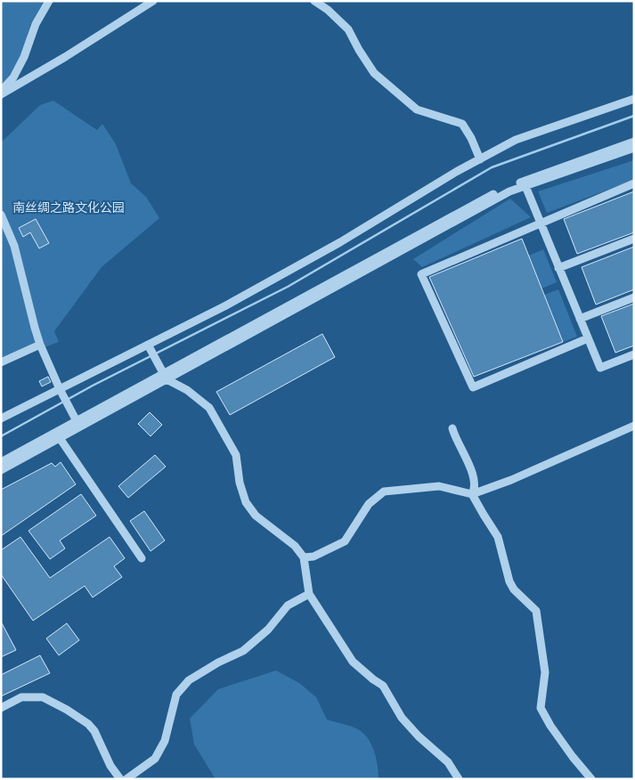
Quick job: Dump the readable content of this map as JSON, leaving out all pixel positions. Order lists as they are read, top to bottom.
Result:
{
  "parks": ["南丝绸之路文化公园"]
}
